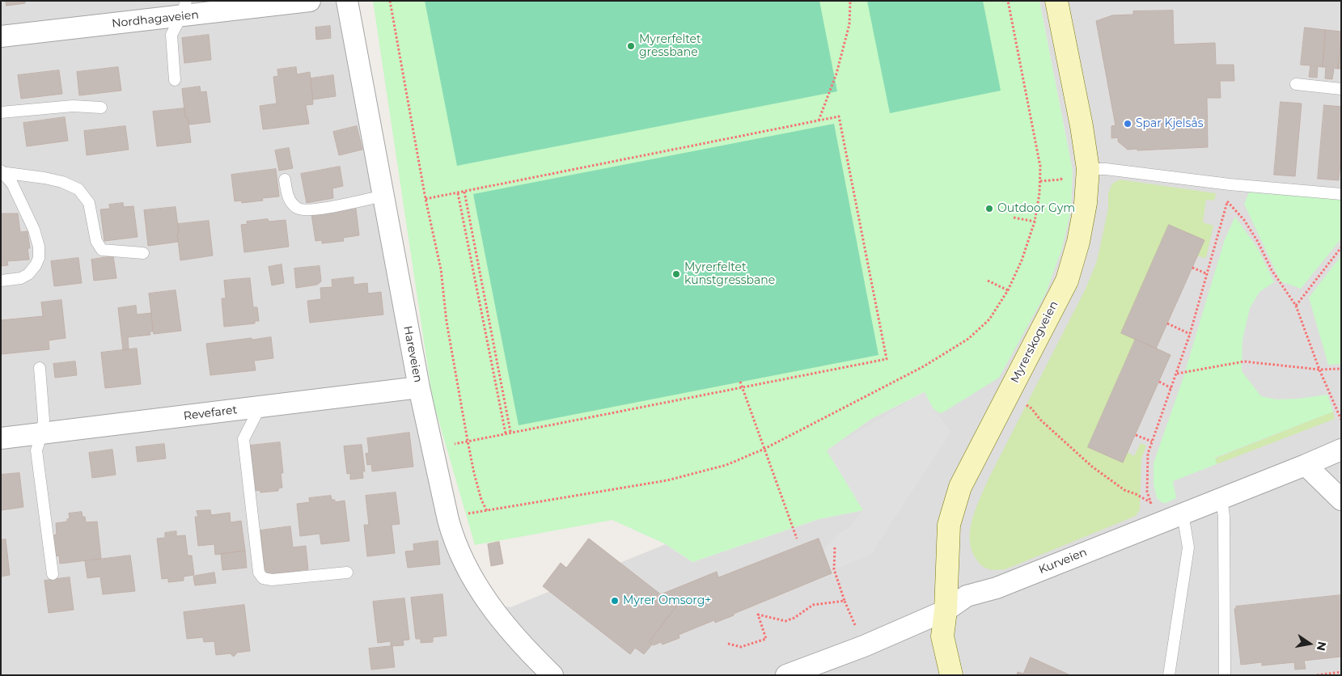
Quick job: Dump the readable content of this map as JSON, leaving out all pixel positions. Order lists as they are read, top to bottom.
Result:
{
  "streets": {
    "street": [
      "Nordhagaveien",
      "Myrerskogveien",
      "Hareveien",
      "Revefaret",
      "Kurveien"
    ]
  },
  "crossings": [
    ["Myrerskogveien", "Kurveien"],
    ["Hareveien", "Revefaret"]
  ],
  "places": [
    "Myrerfeltet gressbane",
    "Spar Kjelsås",
    "Outdoor Gym",
    "Myrerfeltet kunstgressbane",
    "Myrer Omsorg+"
  ],
  "north": "right"
}
